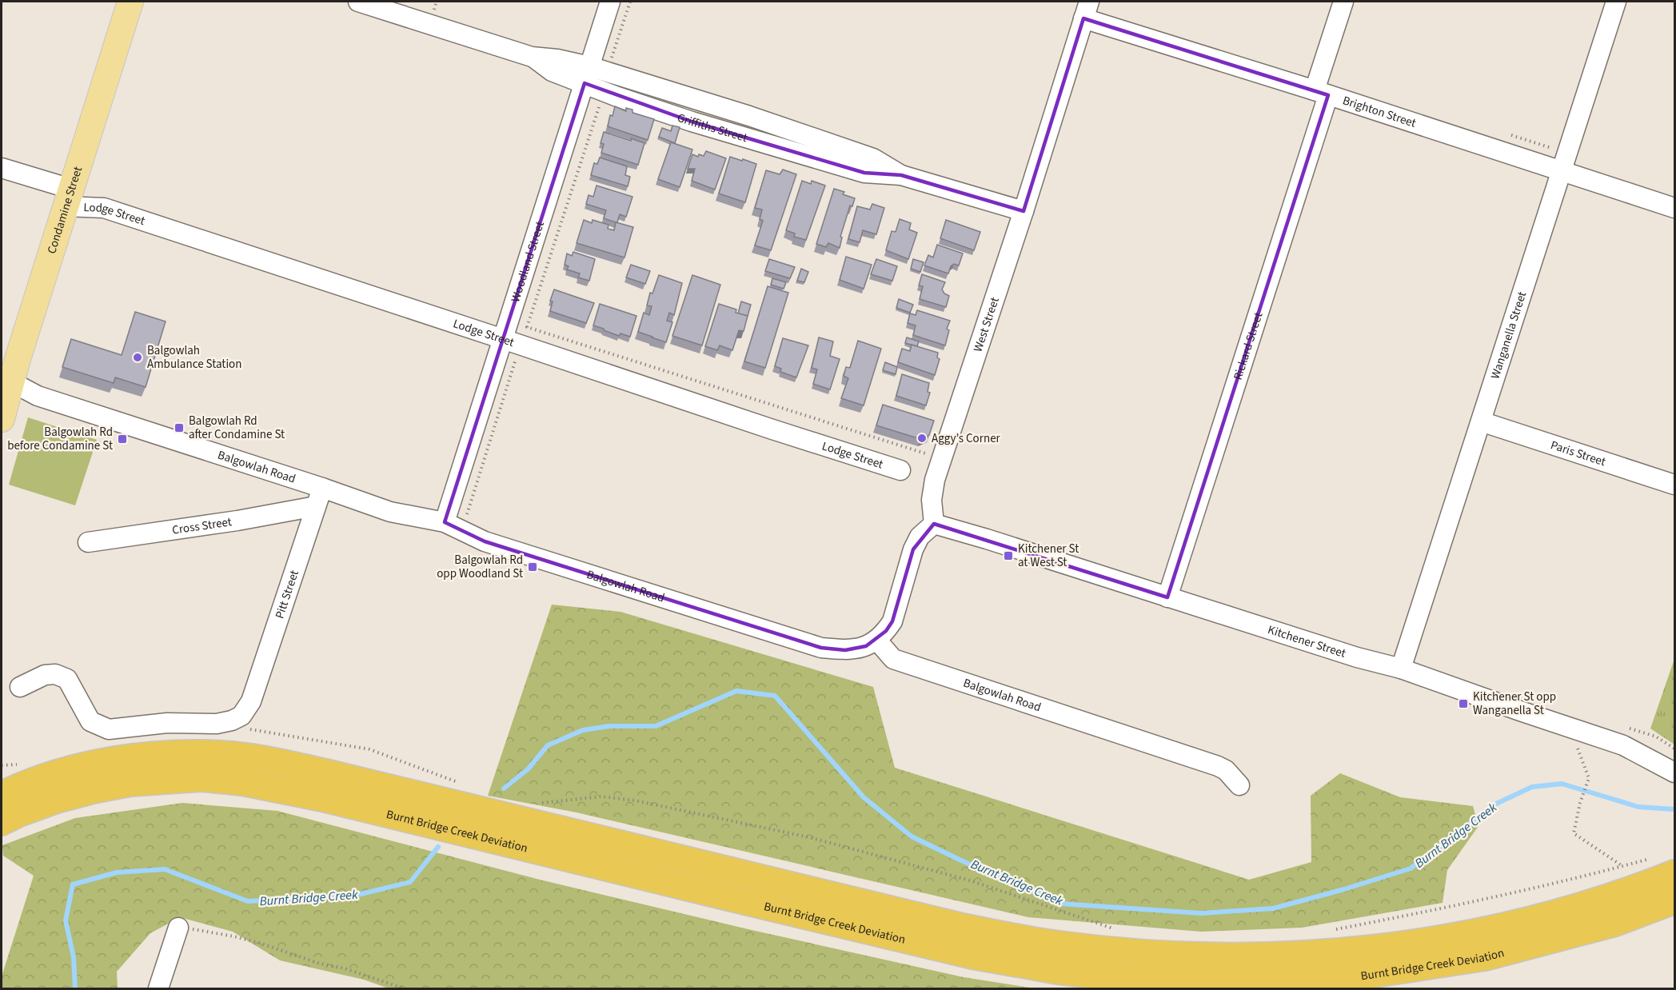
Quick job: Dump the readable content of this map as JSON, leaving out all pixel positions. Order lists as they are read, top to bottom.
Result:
{
  "streets": {
    "highway": ["Burnt Bridge Creek Deviation"],
    "main road": ["Condamine Street"],
    "street": [
      "Brighton Street",
      "Griffiths Street",
      "Lodge Street",
      "Woodland Street",
      "West Street",
      "Wanganella Street",
      "Rickard Street",
      "Paris Street",
      "Balgowlah Road",
      "Cross Street",
      "Pitt Street",
      "Kitchener Street"
    ]
  },
  "crossings": [
    ["Brighton Street", "West Street"],
    ["Brighton Street", "Wanganella Street"],
    ["Brighton Street", "Rickard Street"],
    ["Griffiths Street", "Woodland Street"],
    ["Griffiths Street", "West Street"],
    ["Condamine Street", "Lodge Street"],
    ["Condamine Street", "Balgowlah Road"],
    ["Lodge Street", "Woodland Street"],
    ["Woodland Street", "Balgowlah Road"],
    ["West Street", "Kitchener Street"],
    ["Wanganella Street", "Paris Street"],
    ["Wanganella Street", "Kitchener Street"],
    ["Rickard Street", "Kitchener Street"],
    ["Balgowlah Road", "Cross Street"],
    ["Balgowlah Road", "Pitt Street"],
    ["Cross Street", "Pitt Street"]
  ],
  "water": ["Burnt Bridge Creek"],
  "places": {
    "other": ["Balgowlah Ambulance Station", "Aggy’s Corner"],
    "transit": [
      "Balgowlah Rd after Condamine St",
      "Balgowlah Rd before Condamine St",
      "Kitchener St at West St",
      "Balgowlah Rd opp Woodland St",
      "Kitchener St opp Wanganella St"
    ]
  }
}
